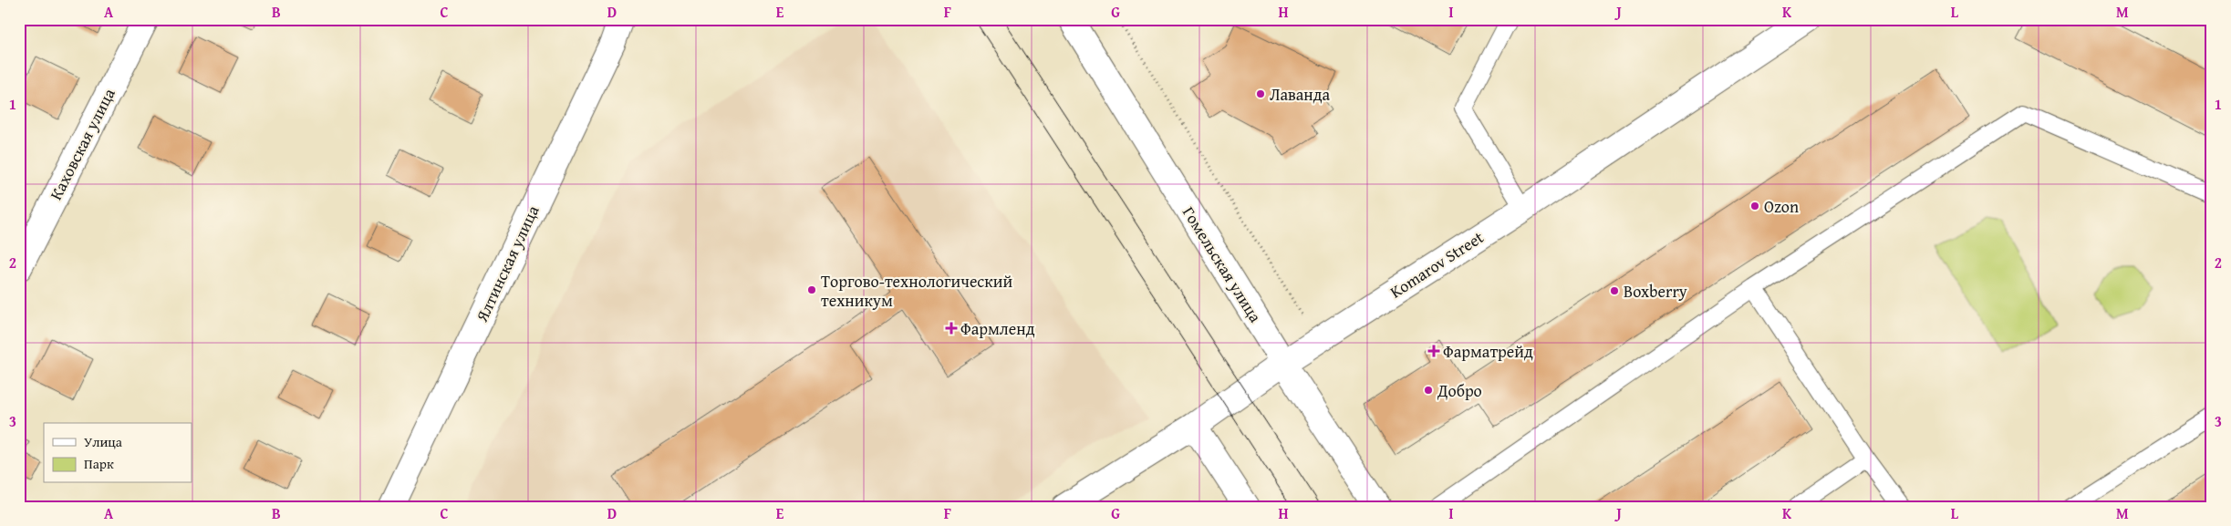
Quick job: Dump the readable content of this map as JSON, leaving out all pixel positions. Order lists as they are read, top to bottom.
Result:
{
  "streets": {
    "main road": [
      "Каховская улица",
      "Ялтинская улица",
      "Гомельская улица",
      "Komarov Street"
    ]
  },
  "crossings": [
    ["Гомельская улица", "Komarov Street"]
  ],
  "places": {
    "other": [
      "Лаванда",
      "Ozon",
      "Торгово-технологический техникум",
      "Boxberry",
      "Добро"
    ],
    "health": ["Фармленд", "Фарматрейд"]
  },
  "legend": ["Улица", "Парк"],
  "grid": {
    "columns": [
      "A",
      "B",
      "C",
      "D",
      "E",
      "F",
      "G",
      "H",
      "I",
      "J",
      "K",
      "L",
      "M"
    ],
    "rows": ["1", "2", "3"]
  }
}
